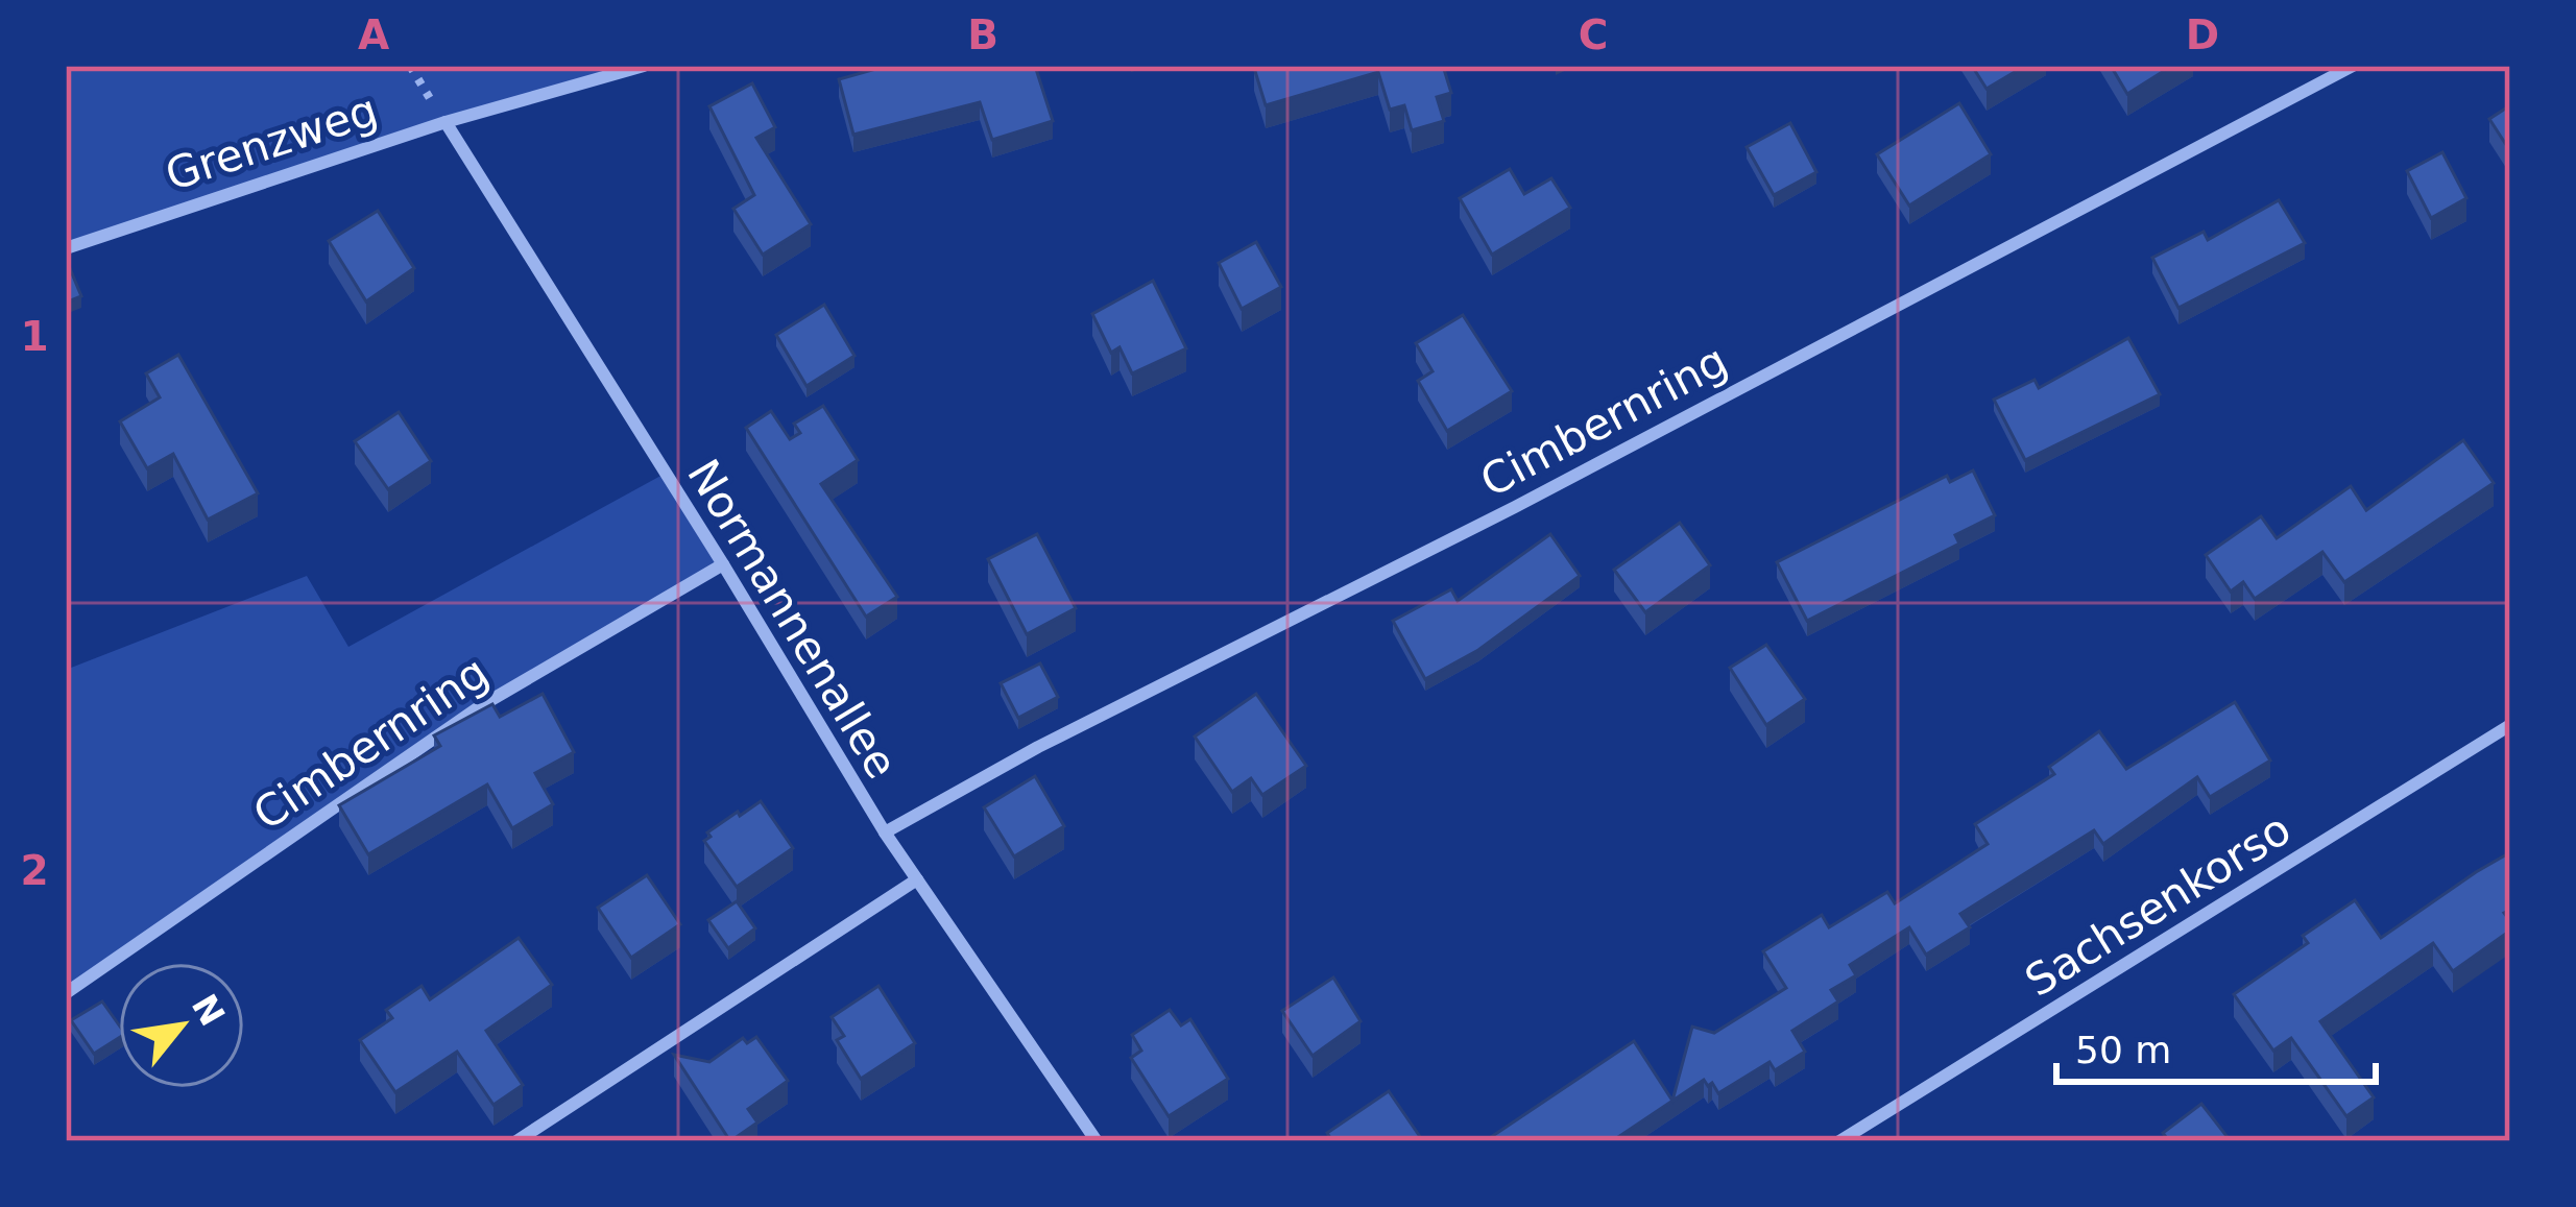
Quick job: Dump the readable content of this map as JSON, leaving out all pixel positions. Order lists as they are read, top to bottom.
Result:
{
  "streets": {
    "street": [
      "Grenzweg",
      "Cimbernring",
      "Normannenallee",
      "Sachsenkorso"
    ]
  },
  "crossings": [
    ["Grenzweg", "Normannenallee"],
    ["Cimbernring", "Normannenallee"]
  ],
  "scale_bar": "50 m",
  "north": "top right",
  "grid": {
    "columns": [
      "A",
      "B",
      "C",
      "D"
    ],
    "rows": ["1", "2"]
  }
}
